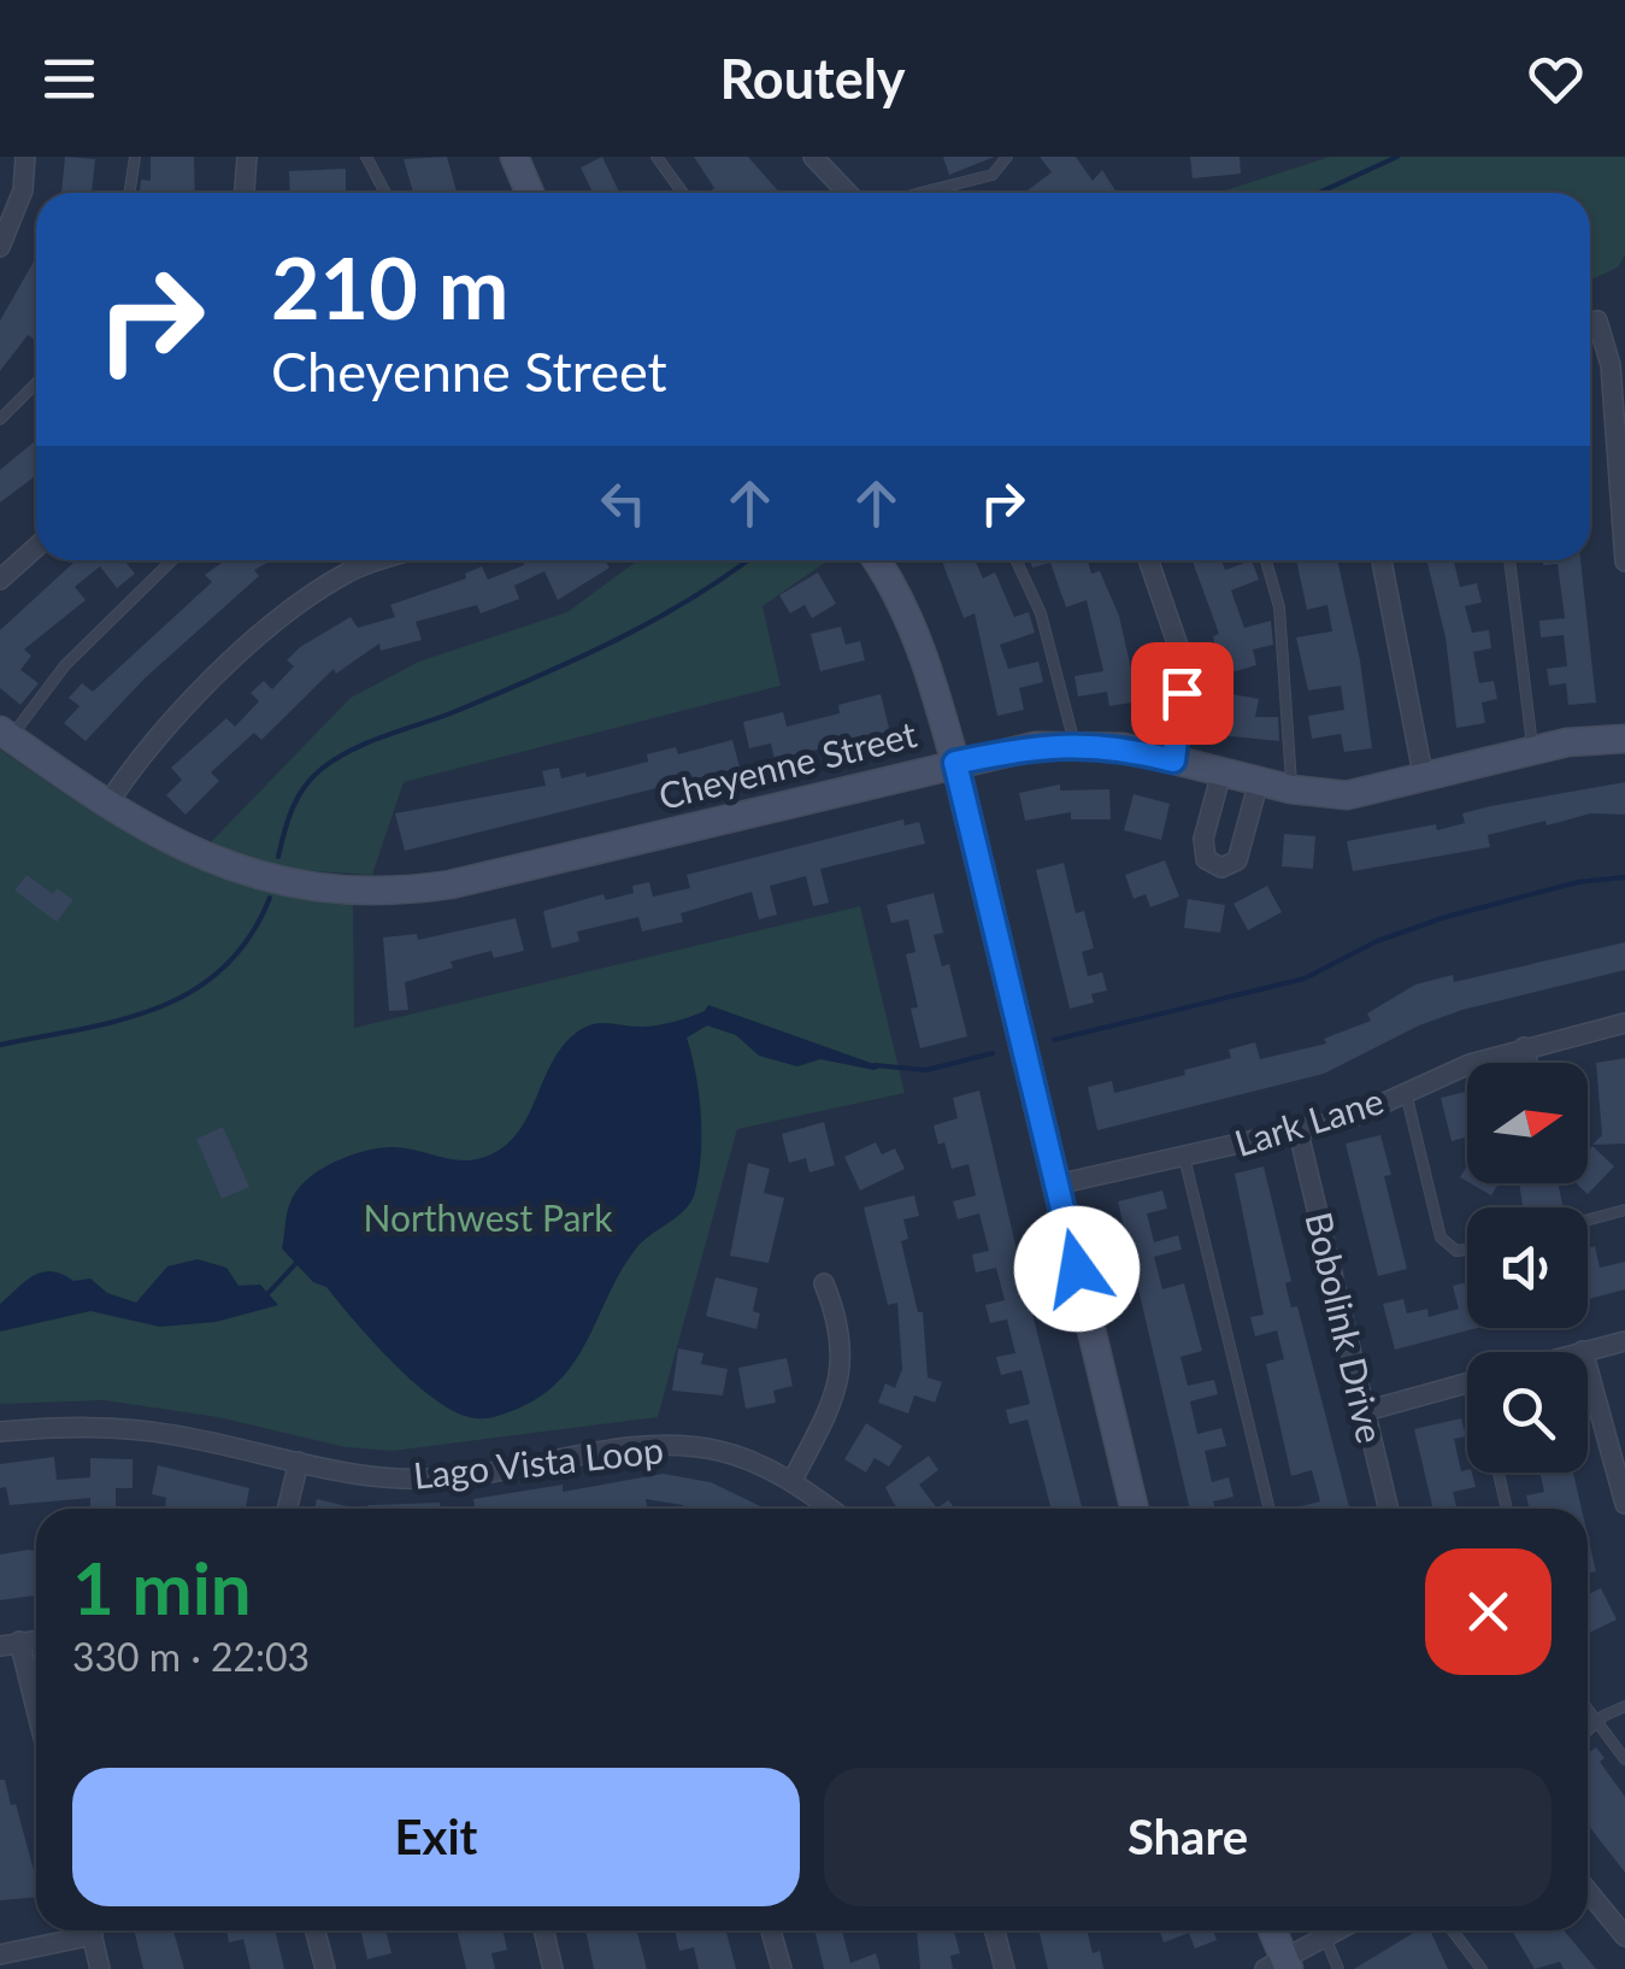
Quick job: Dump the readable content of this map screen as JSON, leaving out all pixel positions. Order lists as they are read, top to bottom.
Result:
{
  "streets": {
    "street": [
      "Cheyenne Street",
      "Lark Lane",
      "Bobolink Drive",
      "Lago Vista Loop"
    ]
  },
  "crossings": [
    ["Lark Lane", "Bobolink Drive"]
  ],
  "parks": ["Northwest Park"],
  "north": "right",
  "page": {
    "header": "Routely",
    "turn": ["210 m", "Cheyenne Street"],
    "heading": ["1 min", "330 m · 22:03"],
    "buttons": ["Exit", "Share"]
  }
}
